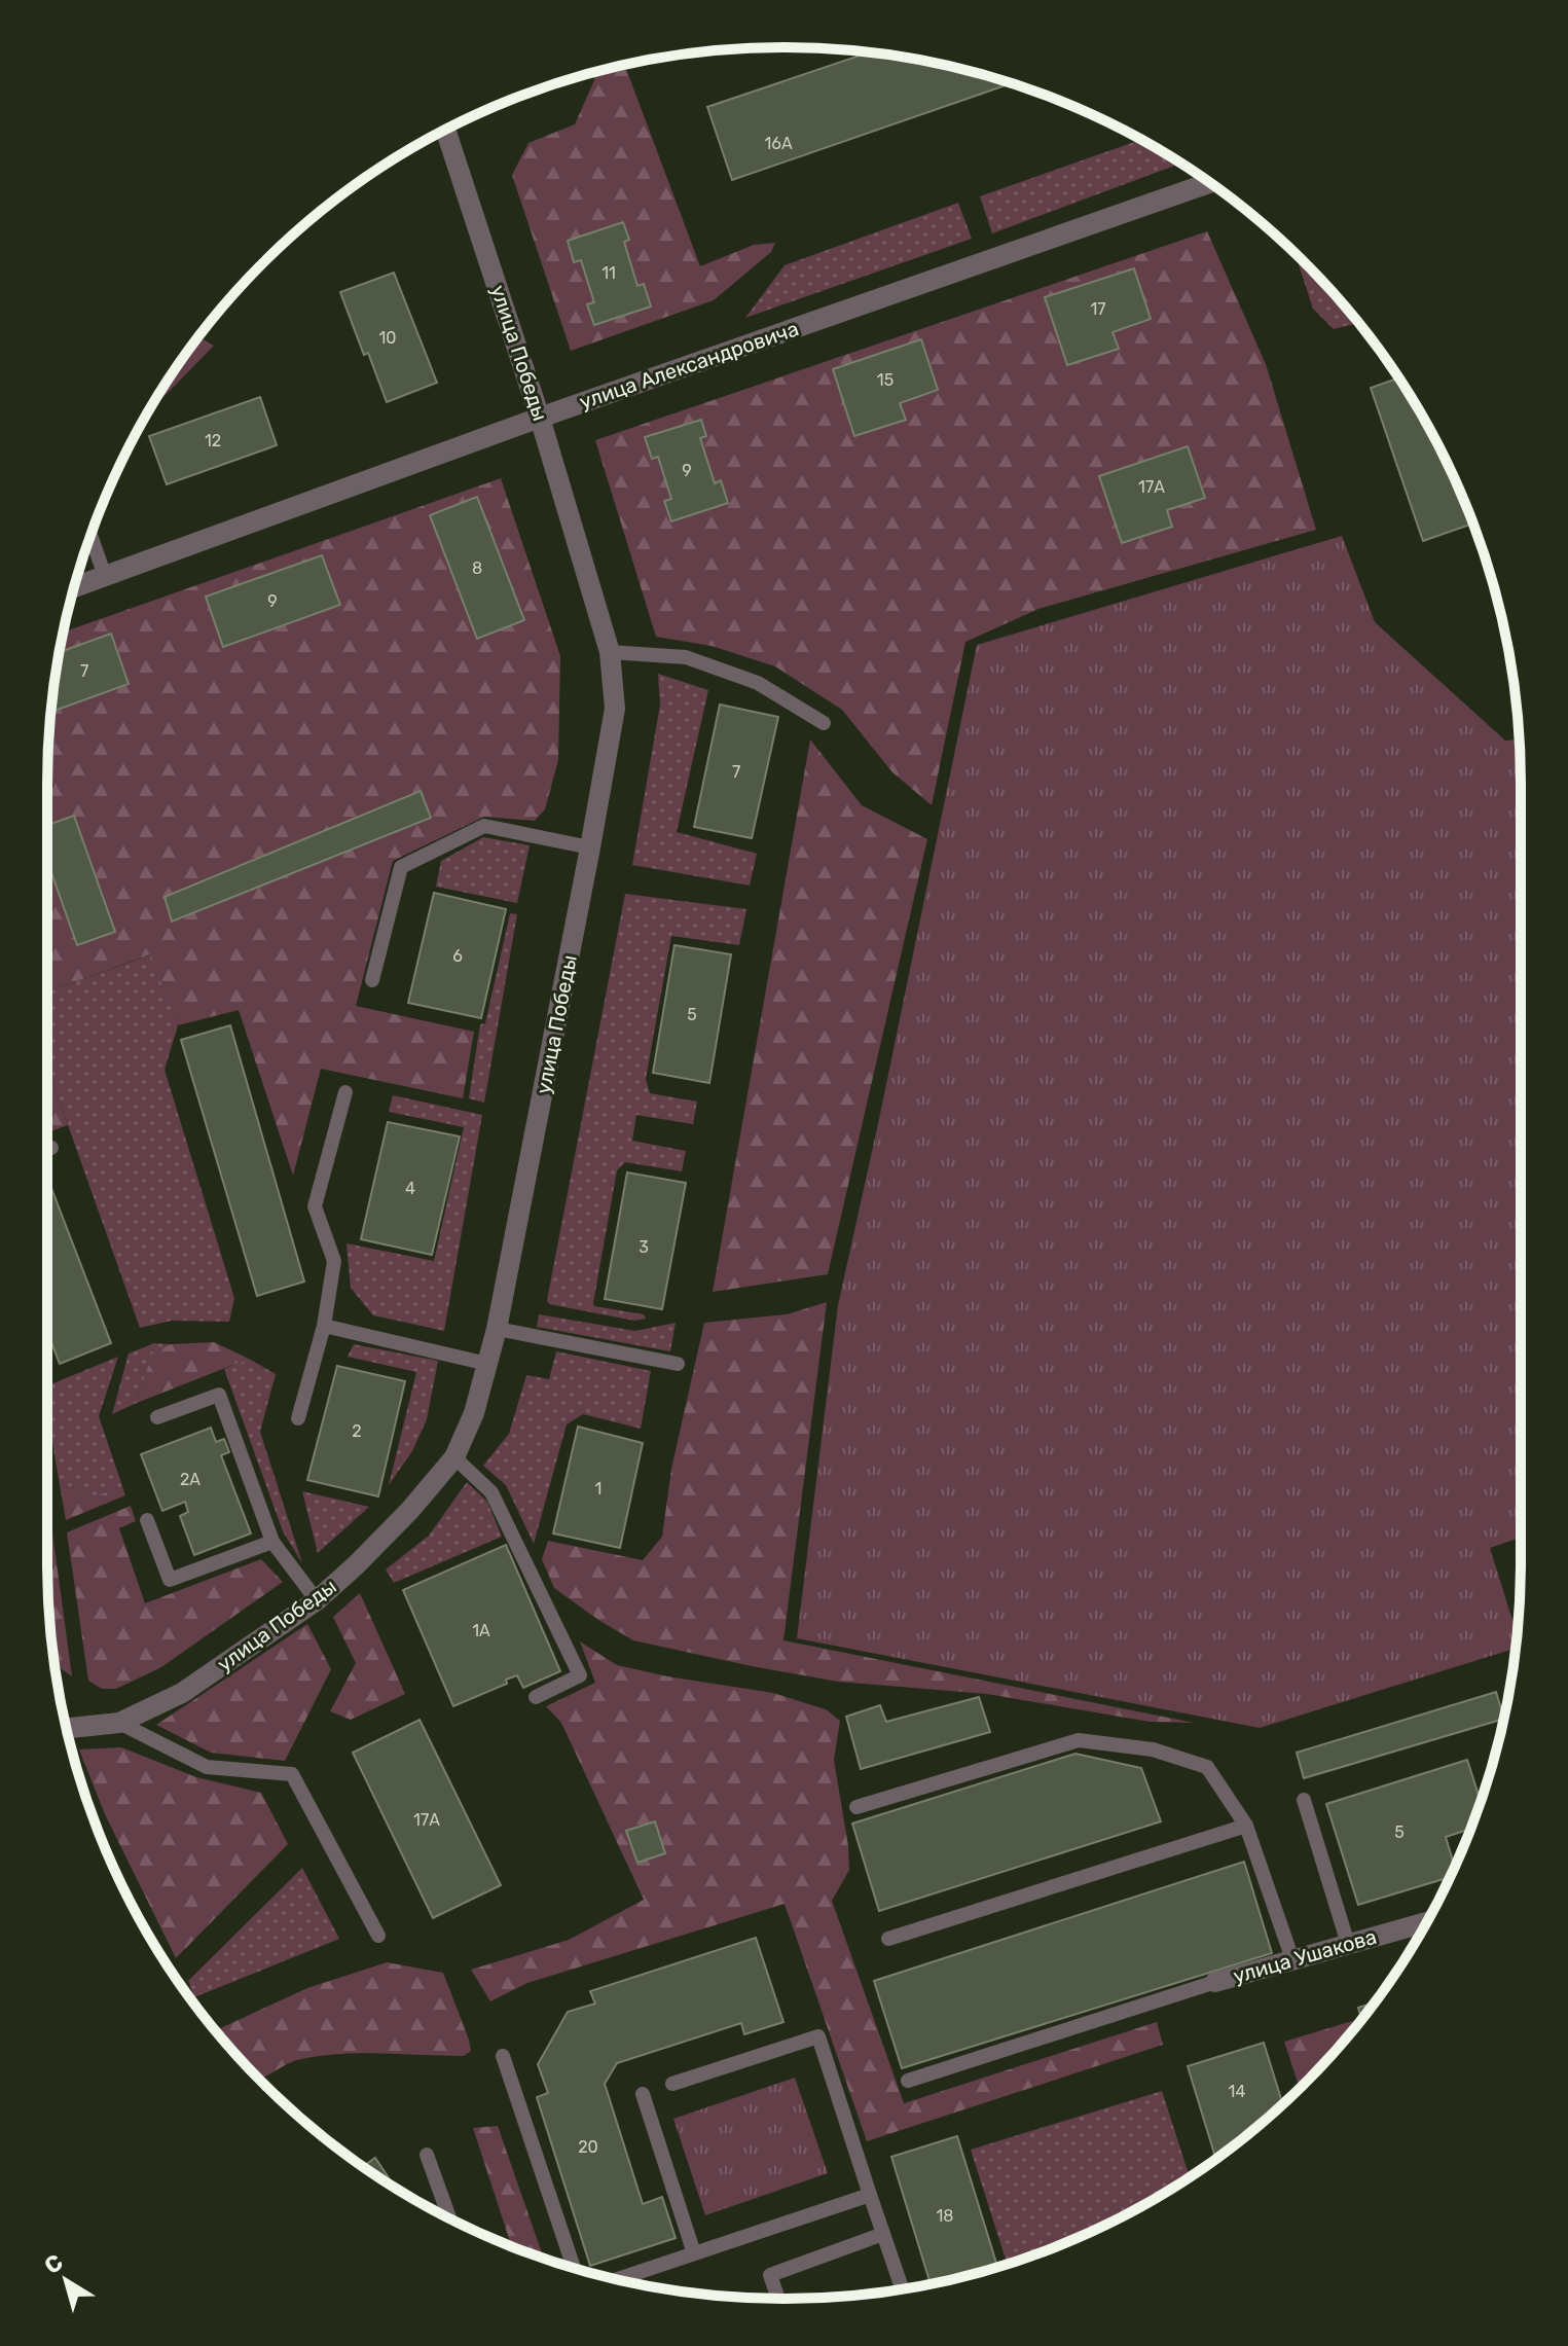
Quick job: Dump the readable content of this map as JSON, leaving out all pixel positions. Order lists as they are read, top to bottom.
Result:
{
  "streets": {
    "street": ["улица Победы", "улица Александровича", "улица Ушакова"]
  },
  "crossings": [
    ["улица Победы", "улица Александровича"]
  ],
  "house_numbers": [
    "16А",
    "11",
    "17",
    "10",
    "15",
    "12",
    "9",
    "17А",
    "8",
    "9",
    "7",
    "7",
    "6",
    "5",
    "4",
    "3",
    "2",
    "2А",
    "1",
    "1А",
    "17А",
    "5",
    "14",
    "20",
    "18"
  ],
  "north": "top left"
}
